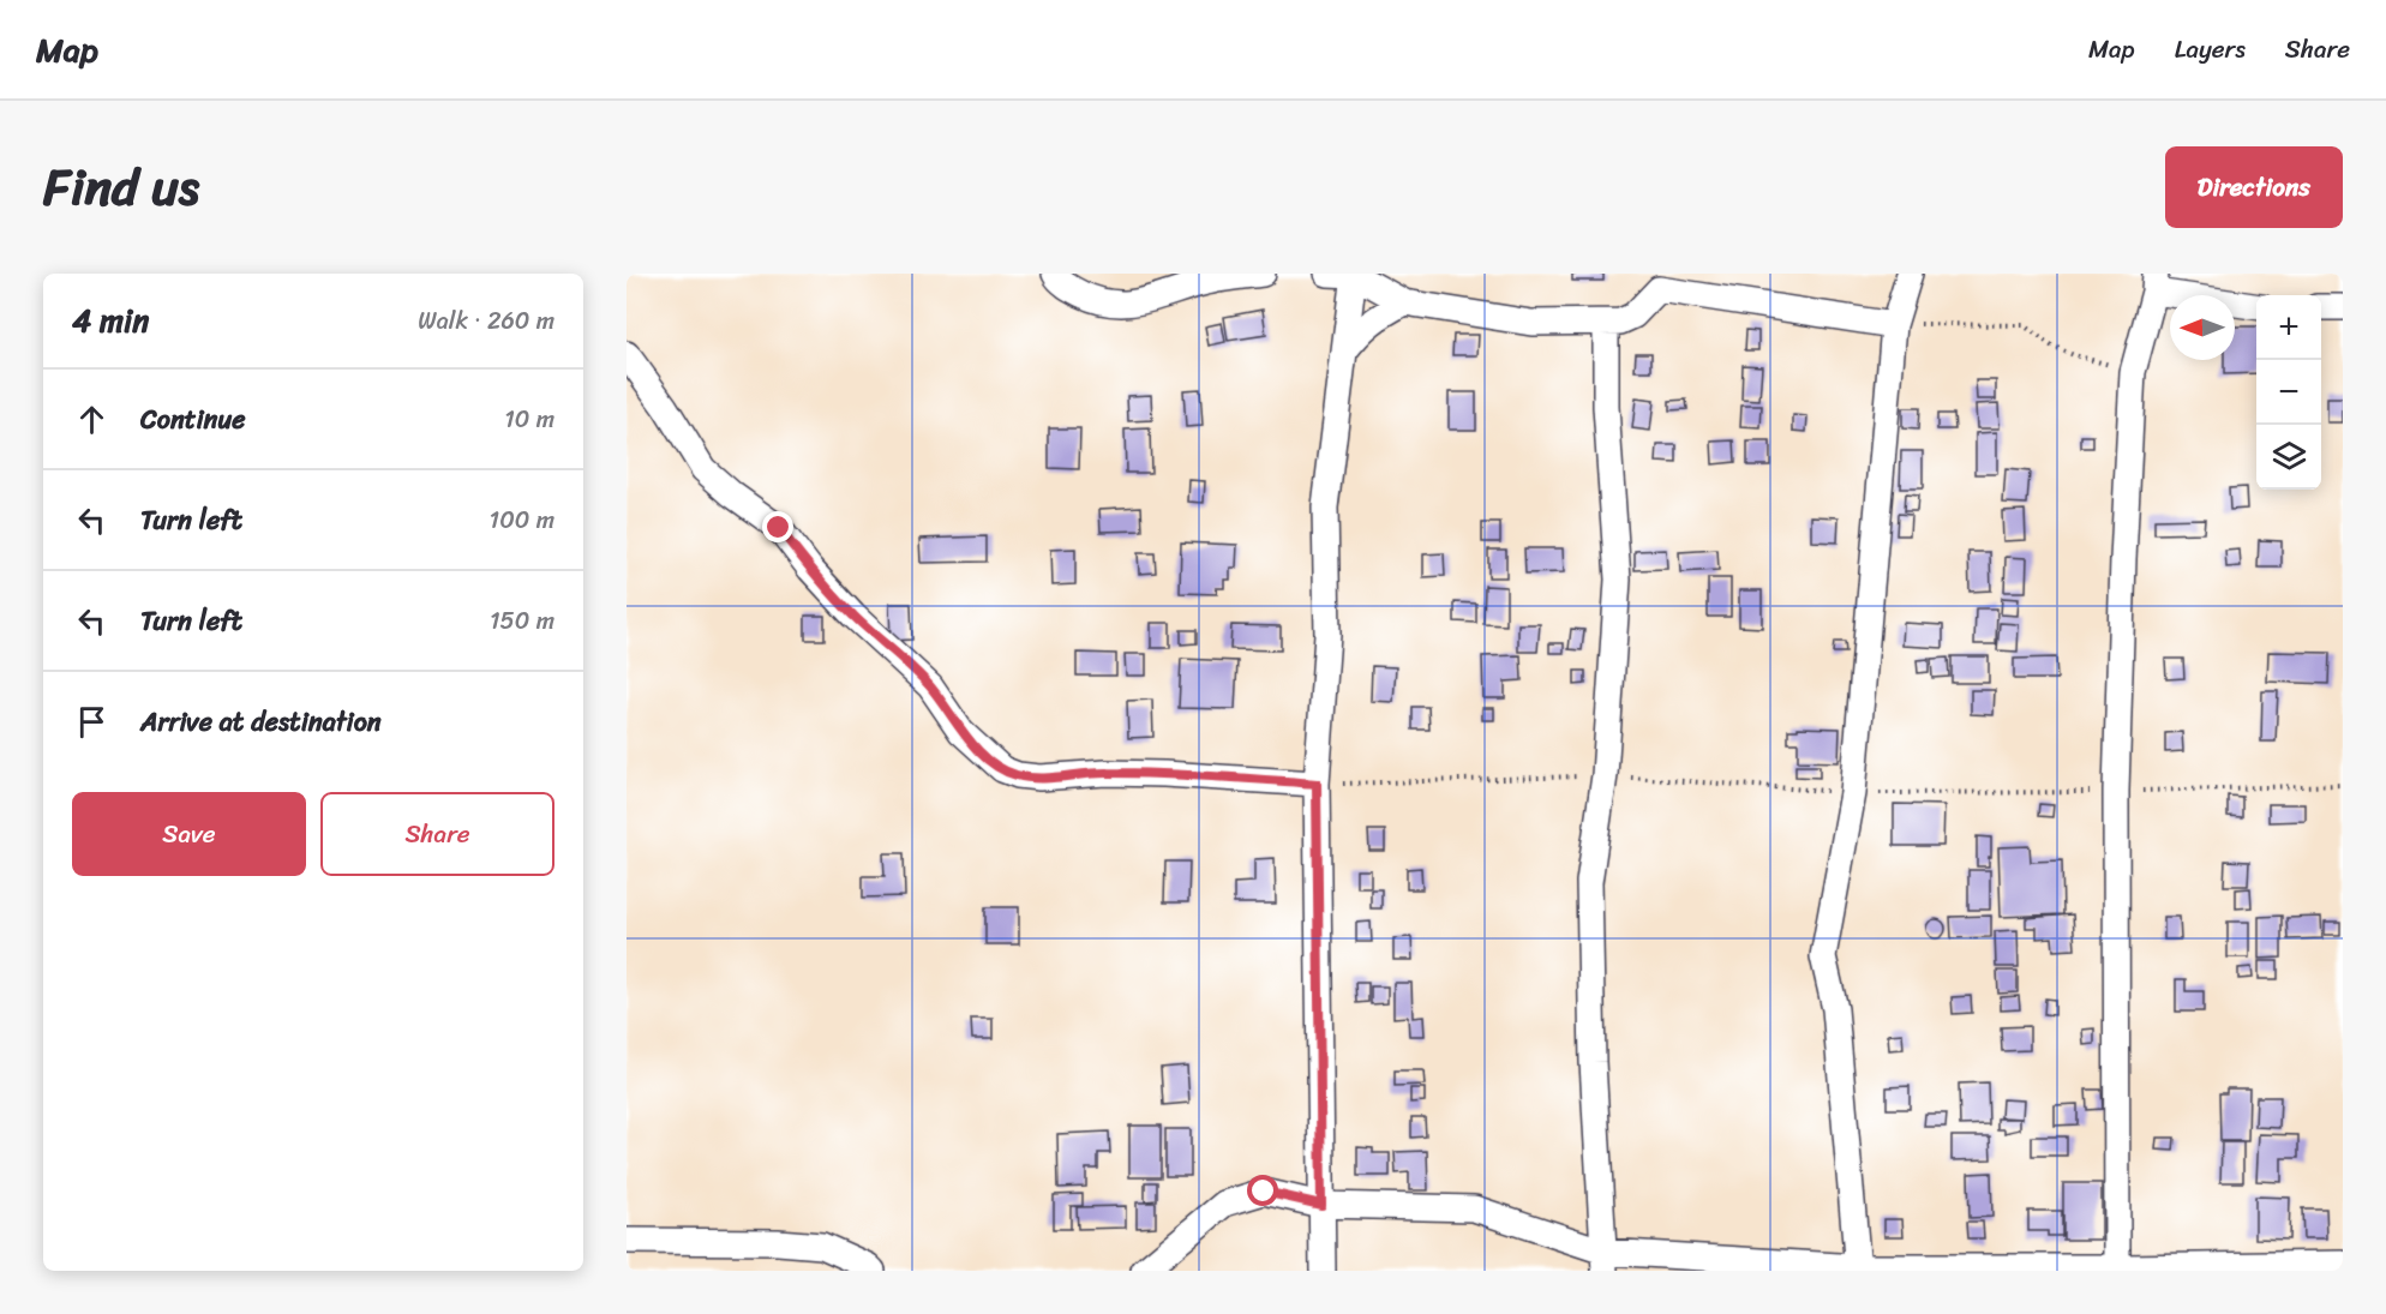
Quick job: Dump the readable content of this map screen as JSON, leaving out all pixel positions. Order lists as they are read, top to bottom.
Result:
{
  "north": "left",
  "page": {
    "header": "Map",
    "nav": ["Map", "Layers", "Share"],
    "title": "Find us",
    "buttons": [
      "Directions",
      ["Save", "Share"]
    ],
    "heading": ["4 min", "Walk · 260 m"],
    "map_buttons": ["+", "−"],
    "list": [
      ["Continue", "10 m"],
      ["Turn left", "100 m"],
      ["Turn left", "150 m"],
      "Arrive at destination"
    ]
  }
}
